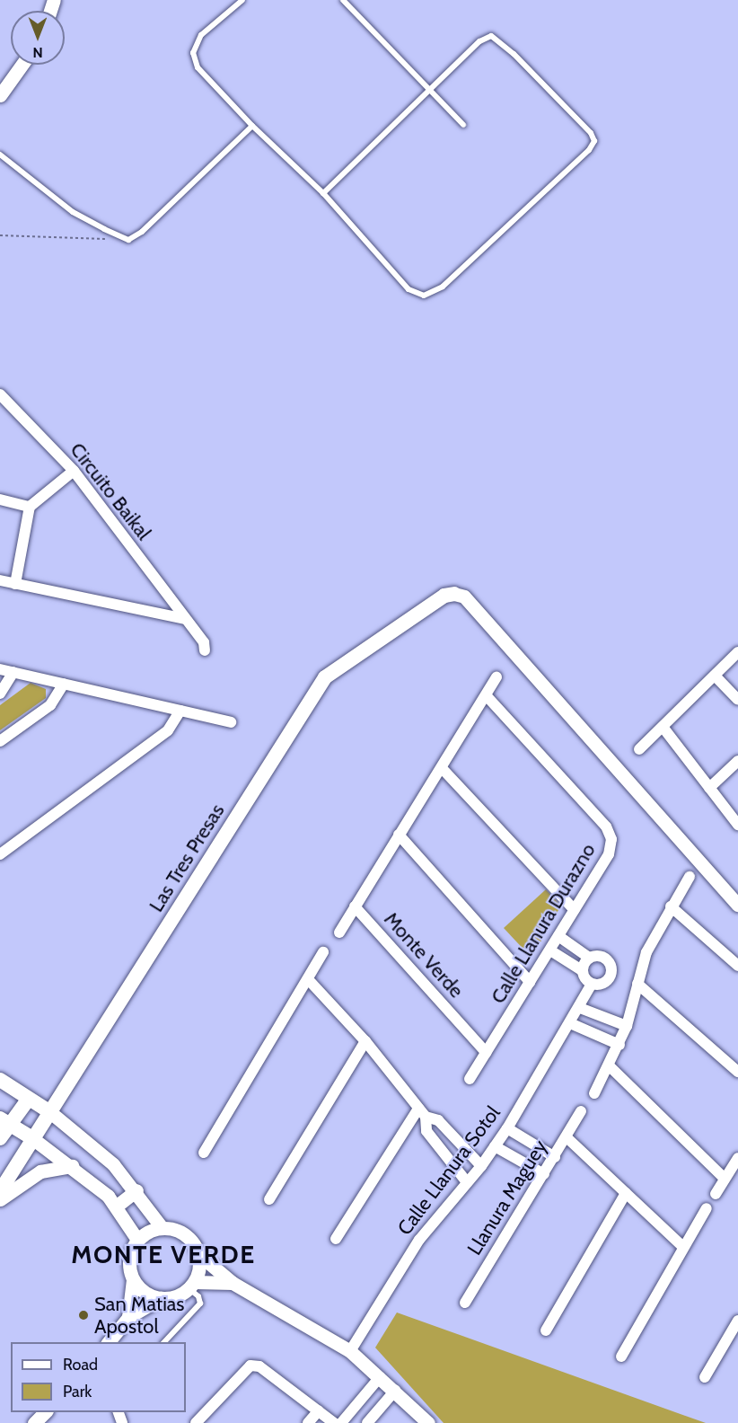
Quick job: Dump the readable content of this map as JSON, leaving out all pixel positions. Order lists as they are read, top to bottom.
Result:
{
  "streets": {
    "main road": ["Las Tres Presas"],
    "street": [
      "Circuito Baikal",
      "Calle Llanura Durazno",
      "Monte Verde",
      "Calle Llanura Sotol",
      "Llanura Maguey"
    ]
  },
  "crossings": [
    ["Calle Llanura Durazno", "Monte Verde"]
  ],
  "districts": ["MONTE VERDE"],
  "places": ["San Matias Apostol"],
  "legend": ["Road", "Park"],
  "north": "bottom"
}
